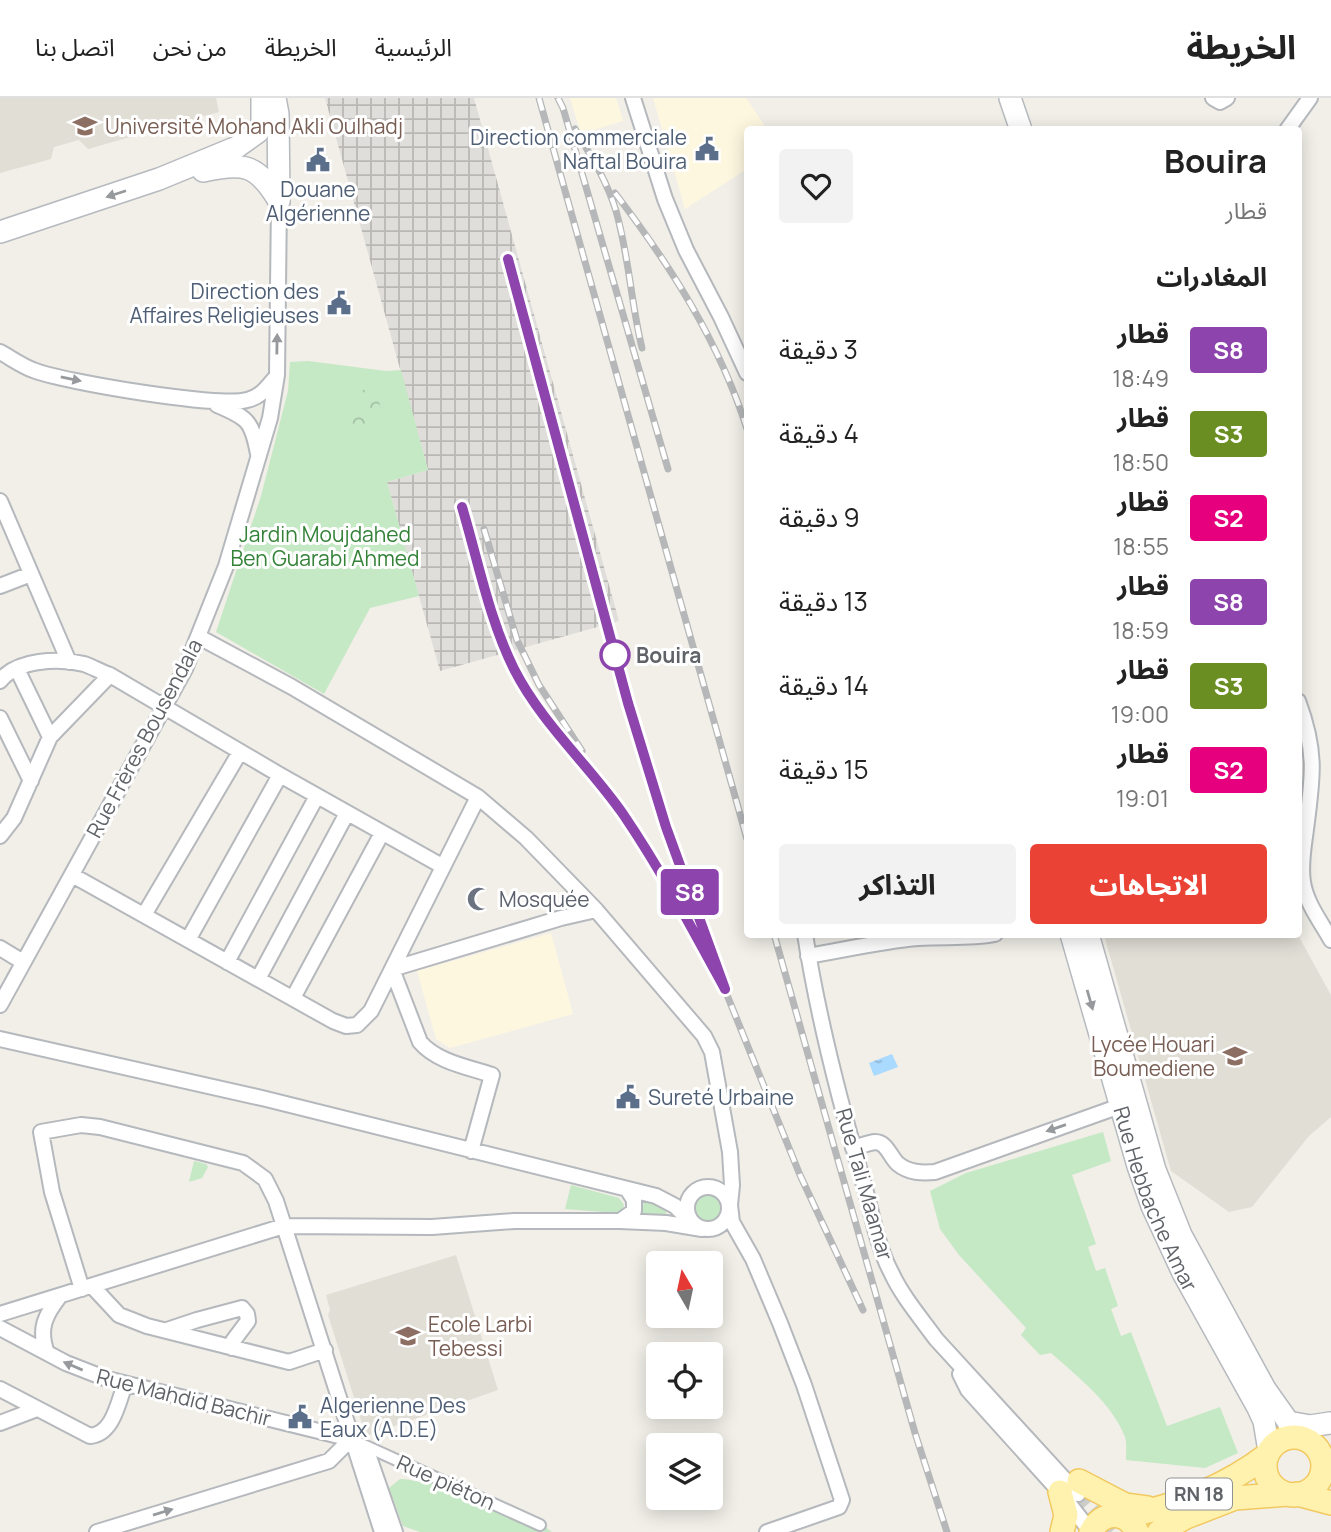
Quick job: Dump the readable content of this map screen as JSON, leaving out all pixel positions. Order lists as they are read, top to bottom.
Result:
{
  "streets": {
    "main road": ["Rue Hebbache Amar", "RN 18"],
    "street": [
      "Rue Frères Bousendala",
      "Rue Tali Maamar",
      "Rue Mahdid Bachir",
      "Rue piéton"
    ]
  },
  "crossings": [
    ["Rue Hebbache Amar", "RN 18"],
    ["Rue Mahdid Bachir", "Rue piéton"]
  ],
  "parks": ["Jardin Moujdahed Ben Guarabi Ahmed"],
  "places": {
    "school or university": ["Université Mohand Akli Oulhadj", "Lycée Houari Boumediene", "Ecole Larbi Tebessi"],
    "public building": [
      "Direction commerciale Naftal Bouira",
      "Douane Algérienne",
      "Direction des Affaires Religieuses",
      "Sureté Urbaine",
      "Algerienne Des Eaux (A.D.E)"
    ],
    "other": ["Bouira"],
    "mosque": ["Mosquée"]
  },
  "north": "top",
  "page": {
    "header": "الخريطة",
    "nav": [
      "الرئيسية",
      "الخريطة",
      "من نحن",
      "اتصل بنا"
    ],
    "on_map": "S8",
    "heading": [
      ["Bouira", "قطار"],
      "المغادرات"
    ],
    "list": [
      {
        "mark": "S8",
        "name": "قطار",
        "note": "18:49",
        "value": "3 دقيقة"
      },
      {
        "mark": "S3",
        "name": "قطار",
        "note": "18:50",
        "value": "4 دقيقة"
      },
      {
        "mark": "S2",
        "name": "قطار",
        "note": "18:55",
        "value": "9 دقيقة"
      },
      {
        "mark": "S8",
        "name": "قطار",
        "note": "18:59",
        "value": "13 دقيقة"
      },
      {
        "mark": "S3",
        "name": "قطار",
        "note": "19:00",
        "value": "14 دقيقة"
      },
      {
        "mark": "S2",
        "name": "قطار",
        "note": "19:01",
        "value": "15 دقيقة"
      }
    ],
    "buttons": ["الاتجاهات", "التذاكر"]
  }
}
